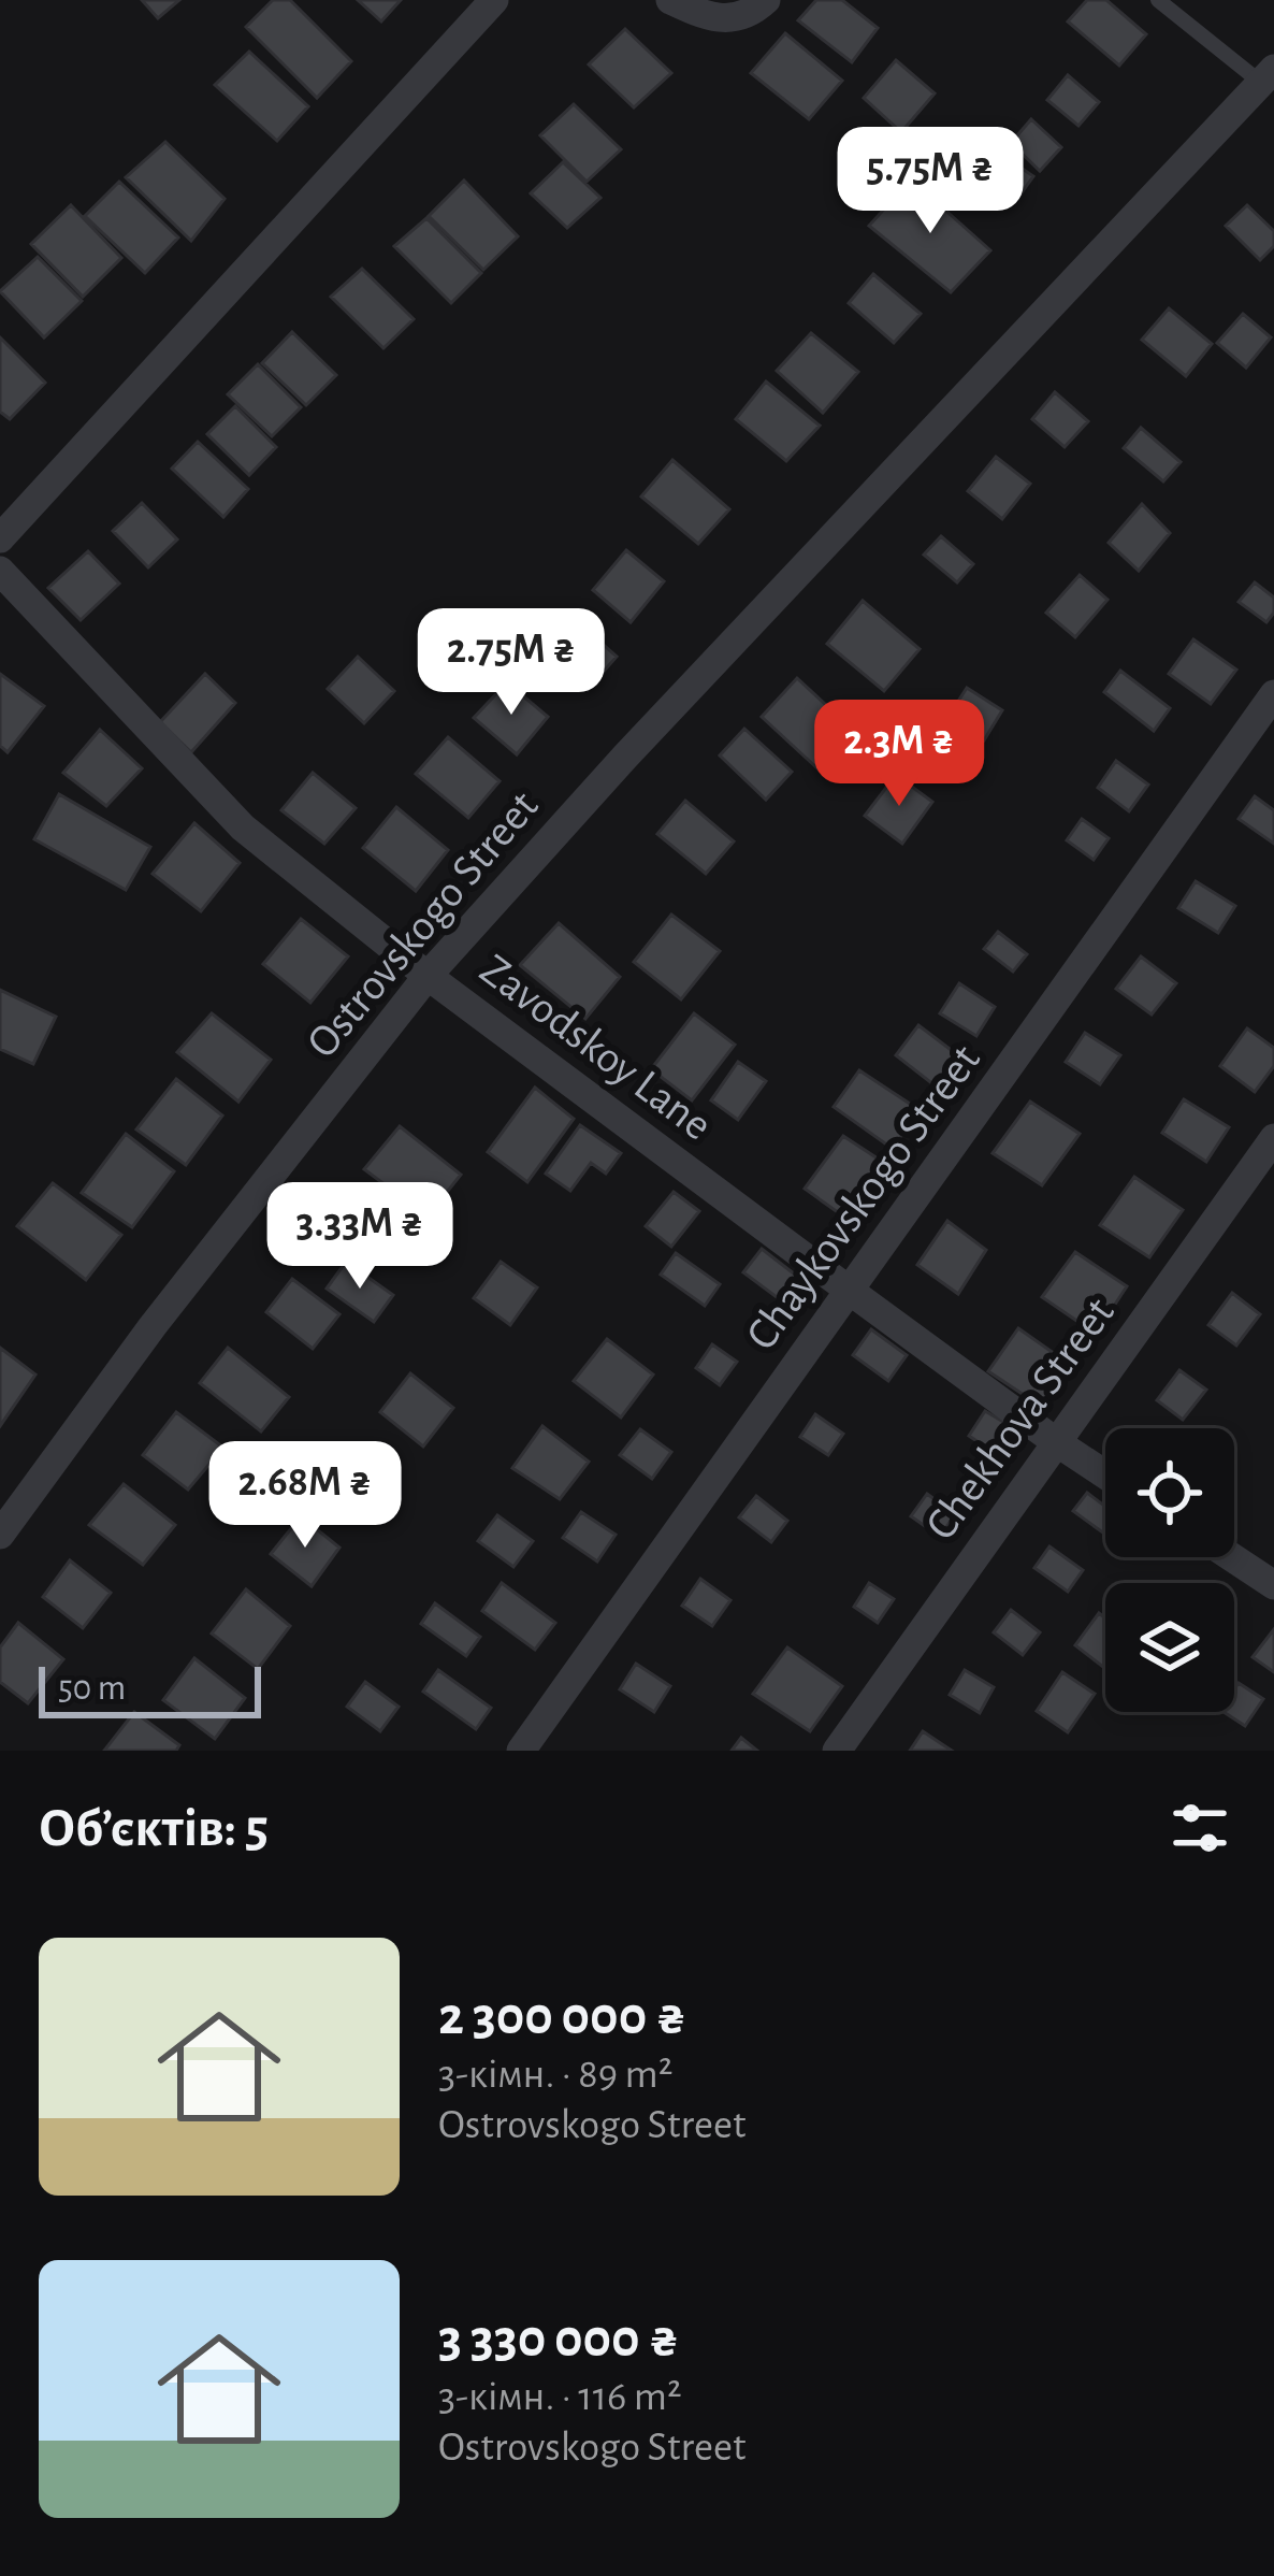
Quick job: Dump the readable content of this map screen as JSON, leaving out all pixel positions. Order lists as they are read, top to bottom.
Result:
{
  "streets": {
    "street": [
      "Ostrovskogo Street",
      "Zavodskoy Lane",
      "Chaykovskogo Street",
      "Chekhova Street"
    ]
  },
  "crossings": [
    ["Ostrovskogo Street", "Zavodskoy Lane"],
    ["Zavodskoy Lane", "Chaykovskogo Street"],
    ["Zavodskoy Lane", "Chekhova Street"]
  ],
  "scale_bar": "50 m",
  "page": {
    "price": [
      "5.75M ₴",
      "2.75M ₴",
      "2.3M ₴",
      "3.33M ₴",
      "2.68M ₴"
    ],
    "scale": "50 m",
    "heading": "Об’єктів: 5",
    "list": [
      {
        "name": "2 300 000 ₴",
        "note": "3-кімн. · 89 m² · Ostrovskogo Street"
      },
      {
        "name": "3 330 000 ₴",
        "note": "3-кімн. · 116 m² · Ostrovskogo Street"
      }
    ]
  }
}
